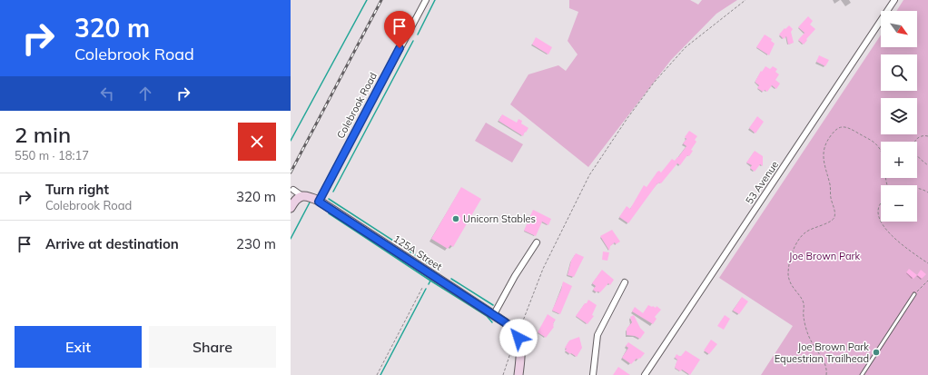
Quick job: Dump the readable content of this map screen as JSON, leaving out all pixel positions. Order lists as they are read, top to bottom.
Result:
{
  "streets": {
    "street": ["Colebrook Road", "53 Avenue", "125A Street"]
  },
  "crossings": [
    ["Colebrook Road", "125A Street"]
  ],
  "parks": ["Joe Brown Park"],
  "places": ["Unicorn Stables", "Joe Brown Park Equestrian Trailhead"],
  "north": "bottom right",
  "page": {
    "turn": ["320 m", "Colebrook Road"],
    "map_buttons": ["+", "−"],
    "heading": ["2 min", "550 m · 18:17"],
    "list": [
      {
        "name": "Turn right",
        "note": "Colebrook Road",
        "value": "320 m"
      },
      {
        "name": "Arrive at destination",
        "value": "230 m"
      }
    ],
    "buttons": ["Exit", "Share"]
  }
}
